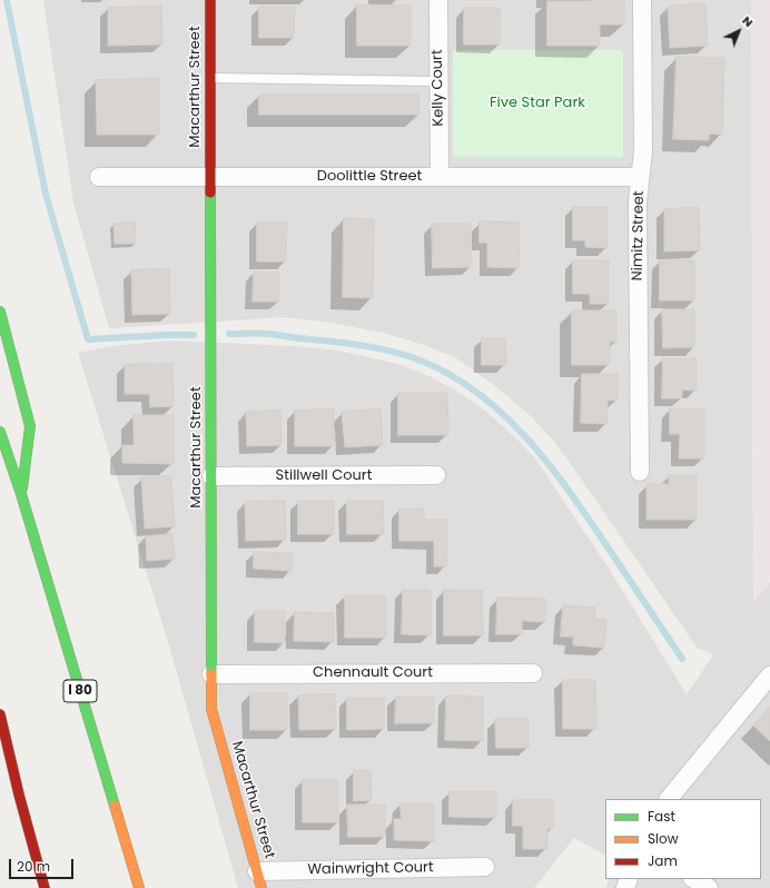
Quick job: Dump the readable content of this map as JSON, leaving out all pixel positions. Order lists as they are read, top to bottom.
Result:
{
  "streets": {
    "main road": ["Macarthur Street", "I 80"],
    "street": [
      "Kelly Court",
      "Doolittle Street",
      "Nimitz Street",
      "Stillwell Court",
      "Chennault Court",
      "Wainwright Court"
    ]
  },
  "crossings": [
    ["Macarthur Street", "Doolittle Street"],
    ["Macarthur Street", "Stillwell Court"],
    ["Macarthur Street", "Chennault Court"],
    ["Macarthur Street", "Wainwright Court"],
    ["Kelly Court", "Doolittle Street"],
    ["Doolittle Street", "Nimitz Street"]
  ],
  "parks": ["Five Star Park"],
  "legend": ["Fast", "Slow", "Jam"],
  "scale_bar": "20 m",
  "north": "top right"
}
